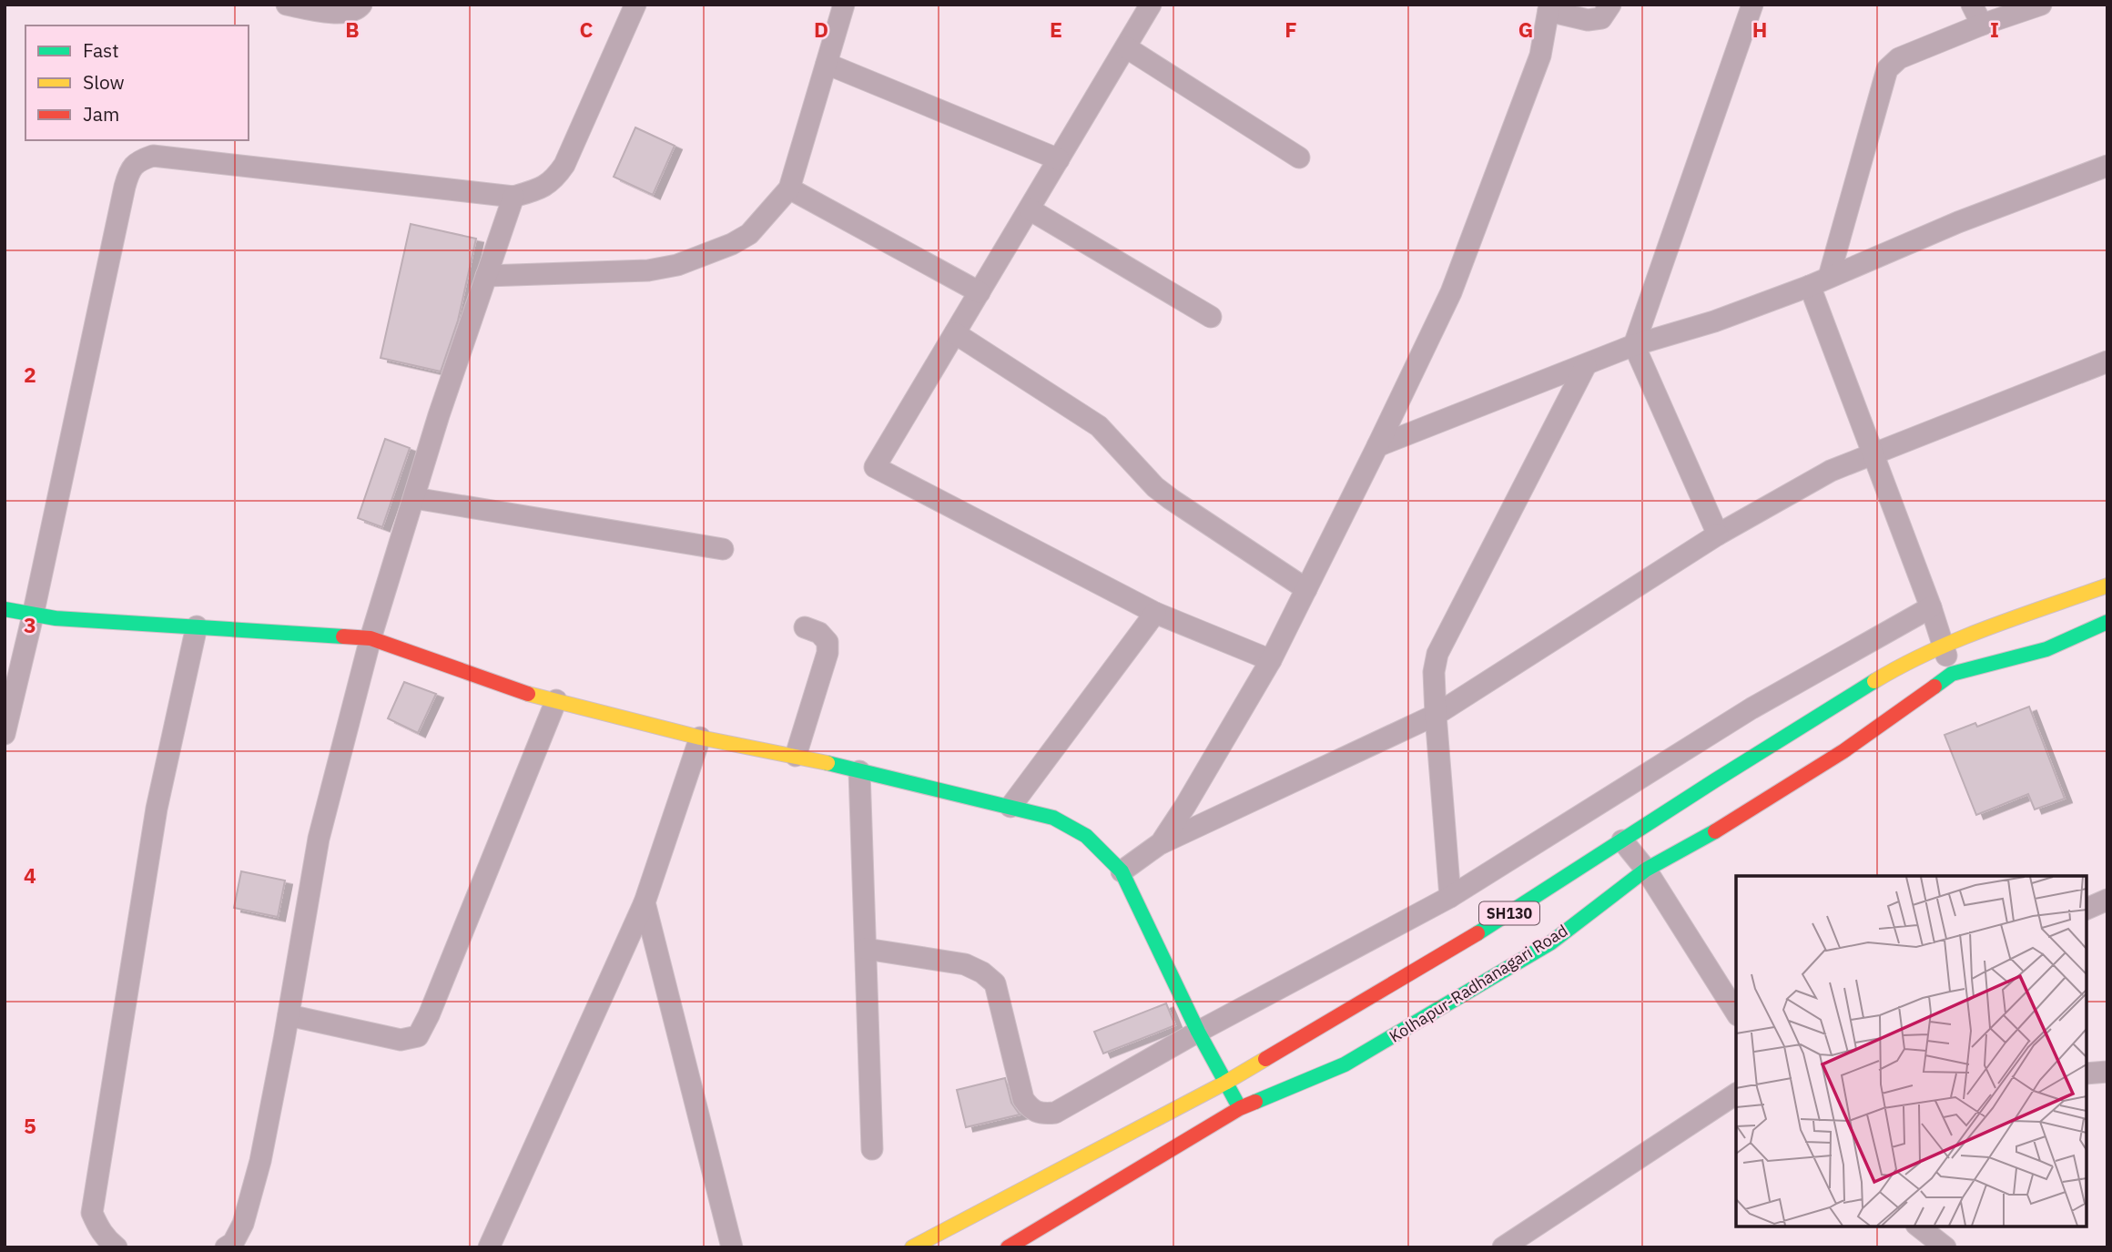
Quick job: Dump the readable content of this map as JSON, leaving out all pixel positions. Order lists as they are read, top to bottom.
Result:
{
  "streets": {
    "main road": ["SH130", "Kolhapur-Radhanagari Road"]
  },
  "legend": ["Fast", "Slow", "Jam"],
  "grid": {
    "columns": [
      "B",
      "C",
      "D",
      "E",
      "F",
      "G",
      "H",
      "I"
    ],
    "rows": [
      "2",
      "3",
      "4",
      "5"
    ]
  }
}
